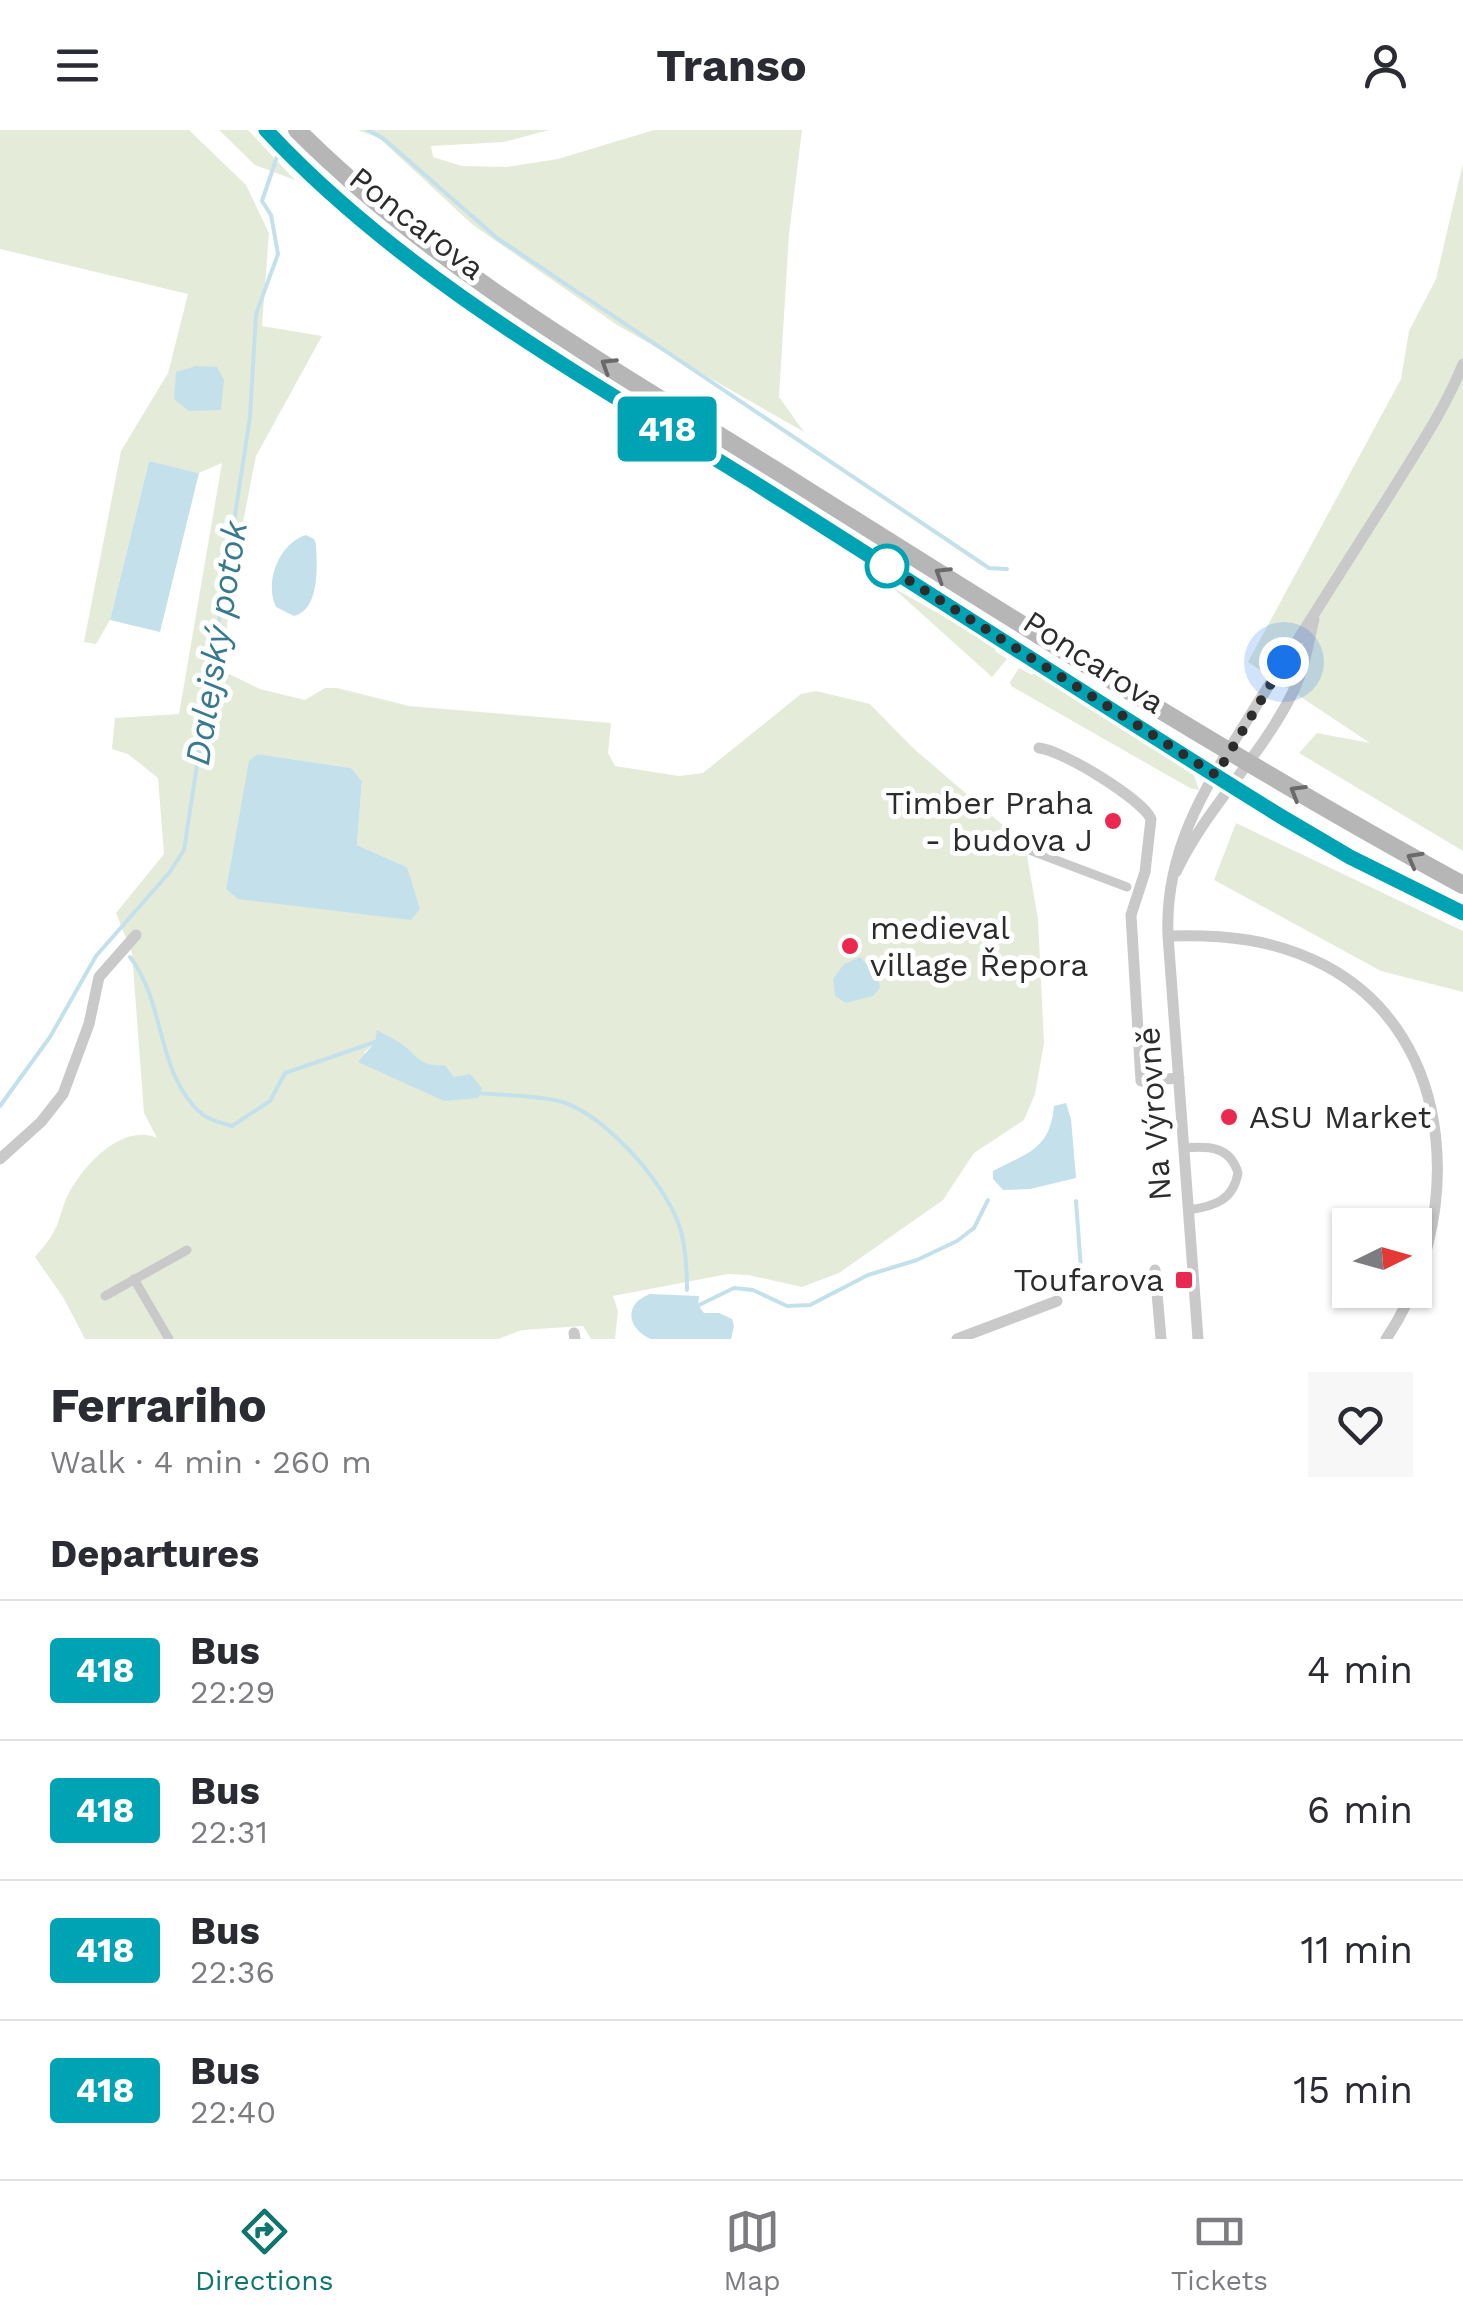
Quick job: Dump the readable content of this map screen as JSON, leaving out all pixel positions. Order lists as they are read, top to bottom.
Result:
{
  "streets": {
    "main road": ["Poncarova"],
    "street": ["Na Výrovně"]
  },
  "crossings": [
    ["Poncarova", "Na Výrovně"]
  ],
  "water": ["Dalejský potok"],
  "places": {
    "other": ["Timber Praha - budova J", "medieval village Řepora", "ASU Market"],
    "transit": ["Toufarova"]
  },
  "lines": ["bus line 418"],
  "north": "right",
  "page": {
    "header": "Transo",
    "on_map": "418",
    "heading": [
      ["Ferrariho", "Walk · 4 min · 260 m"],
      "Departures"
    ],
    "list": [
      {
        "mark": "418",
        "name": "Bus",
        "note": "22:29",
        "value": "4 min"
      },
      {
        "mark": "418",
        "name": "Bus",
        "note": "22:31",
        "value": "6 min"
      },
      {
        "mark": "418",
        "name": "Bus",
        "note": "22:36",
        "value": "11 min"
      },
      {
        "mark": "418",
        "name": "Bus",
        "note": "22:40",
        "value": "15 min"
      }
    ],
    "tabs": ["Directions", "Map", "Tickets"]
  }
}
